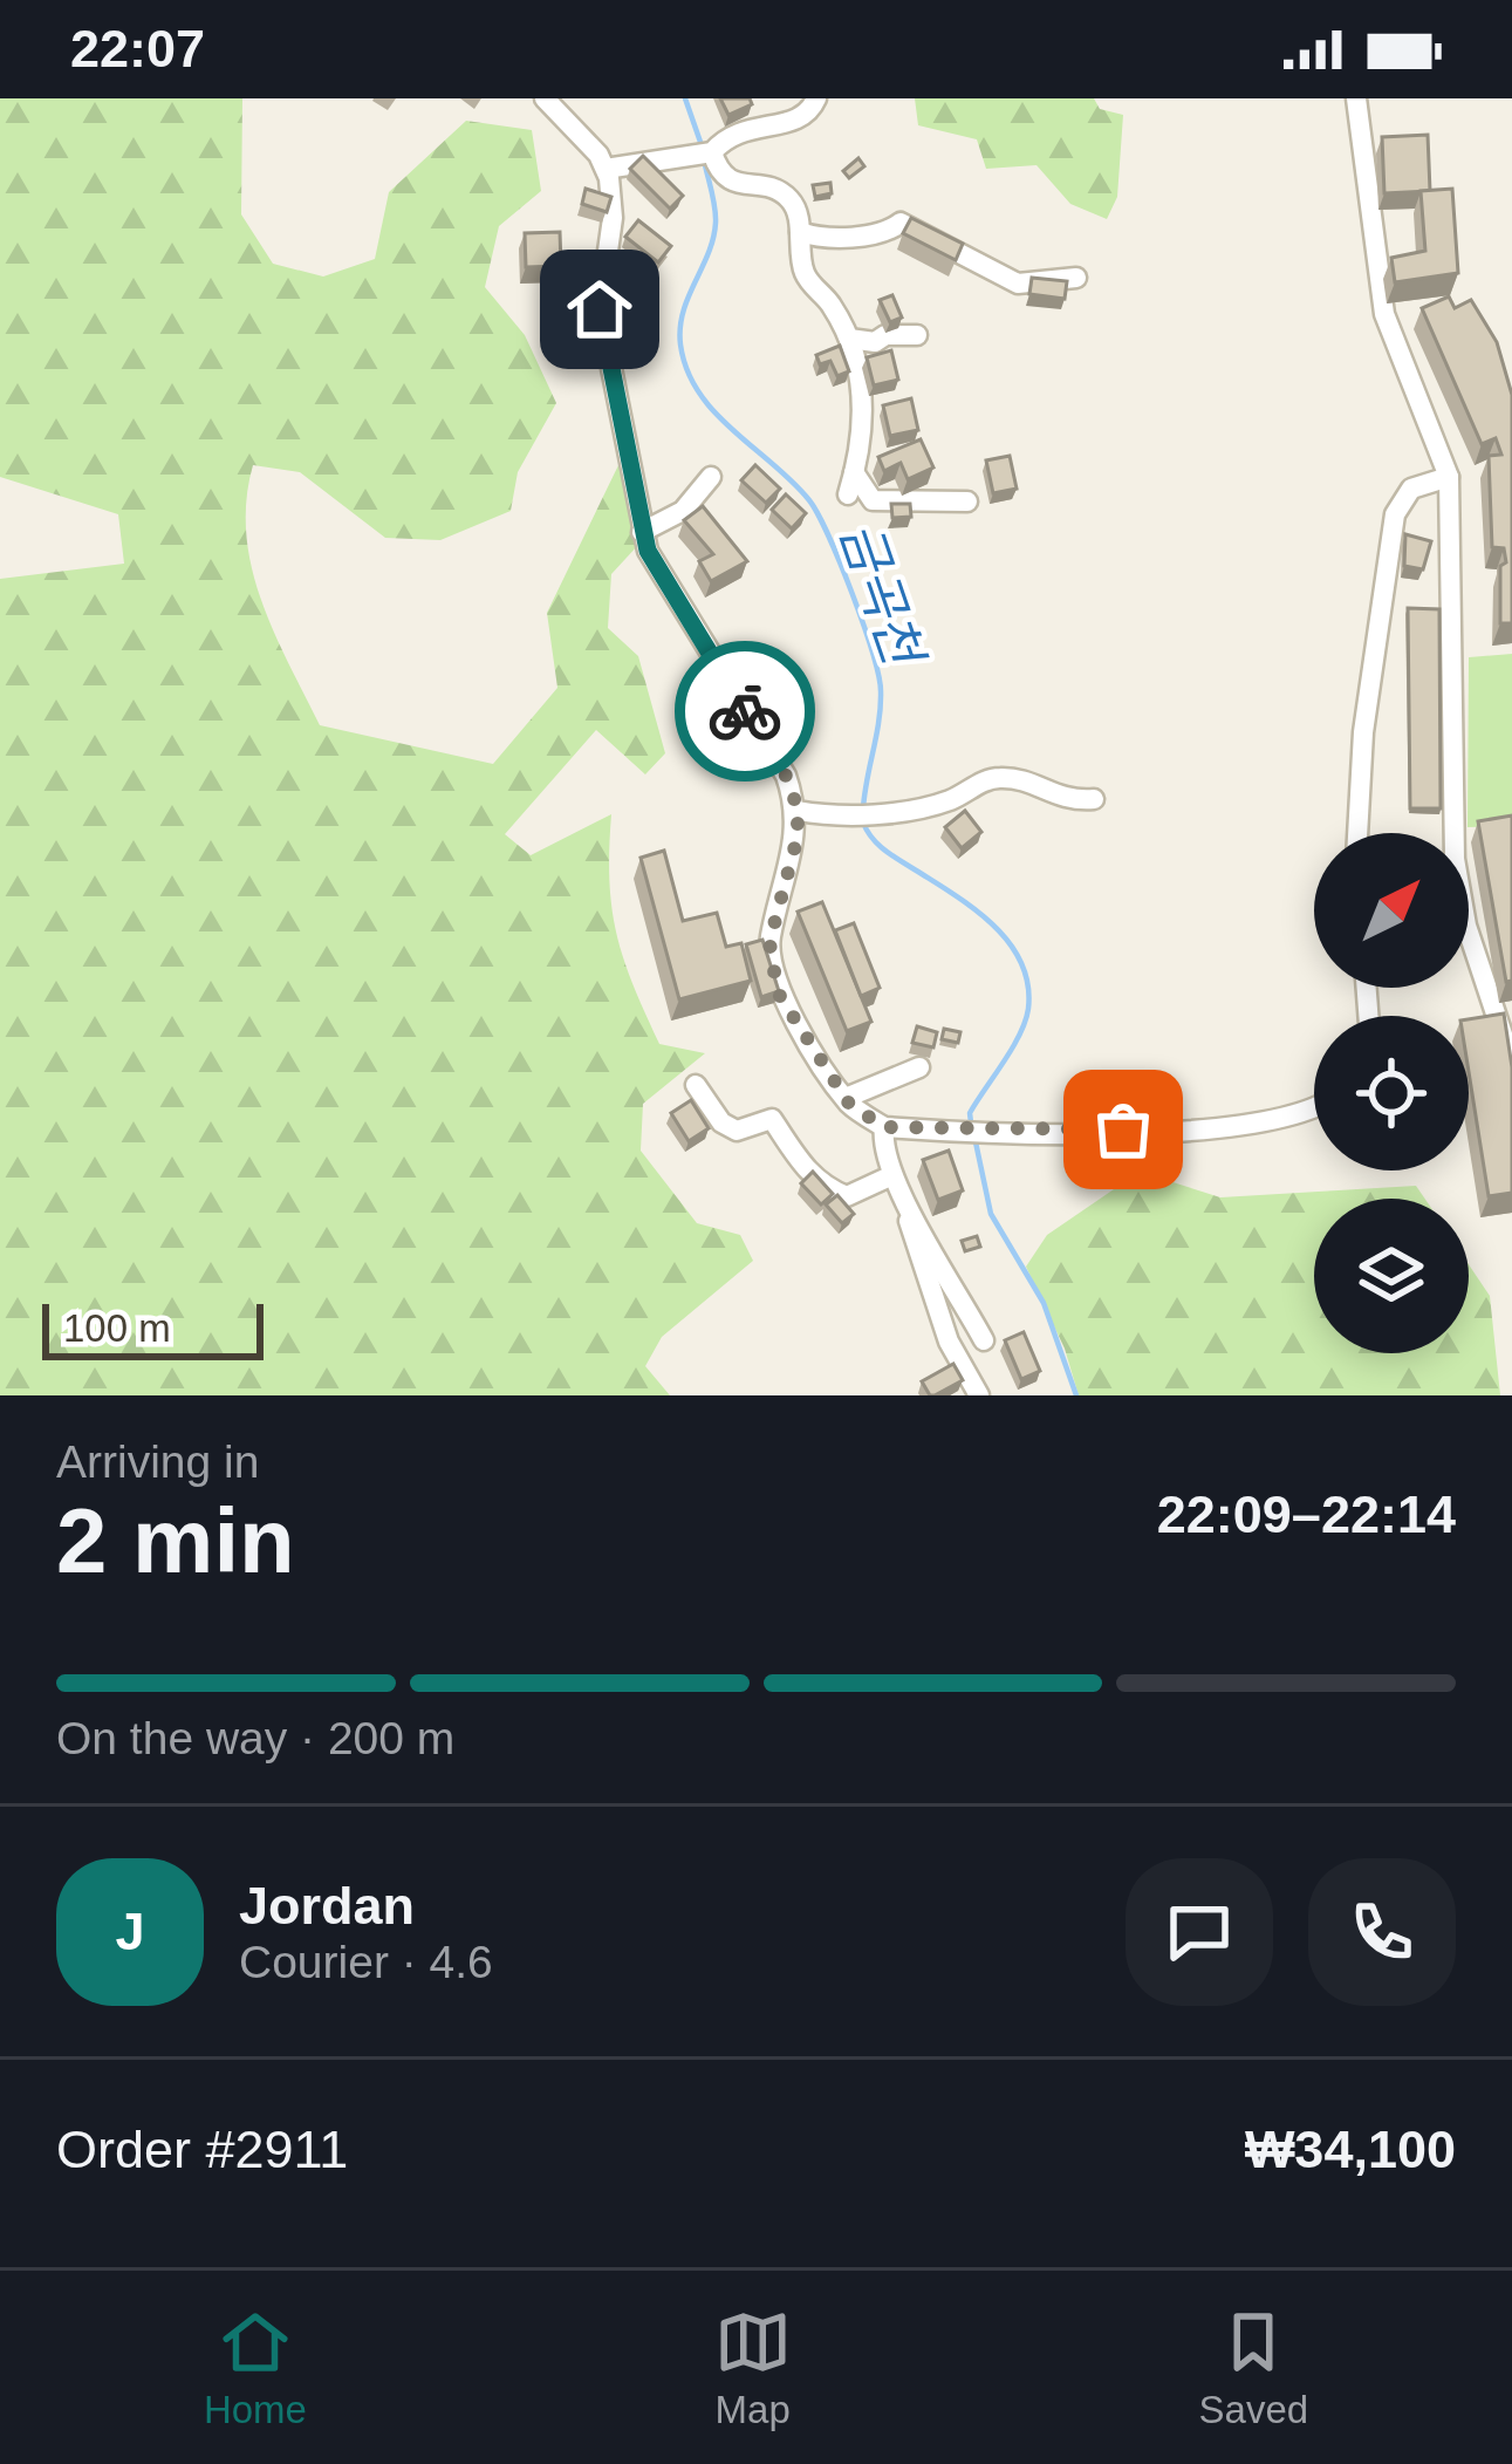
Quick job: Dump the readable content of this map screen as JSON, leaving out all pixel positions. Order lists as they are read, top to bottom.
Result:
{
  "water": ["금곡천"],
  "scale_bar": "100 m",
  "north": "top right",
  "page": {
    "status": "22:07",
    "scale": "100 m",
    "heading": ["2 min", "Arriving in", "22:09–22:14"],
    "panel": [
      "Jordan",
      "Courier · 4.6",
      "Order #2911",
      "₩34,100"
    ],
    "bar": "On the way · 200 m",
    "round": "J",
    "tabs": ["Home", "Map", "Saved"]
  }
}
